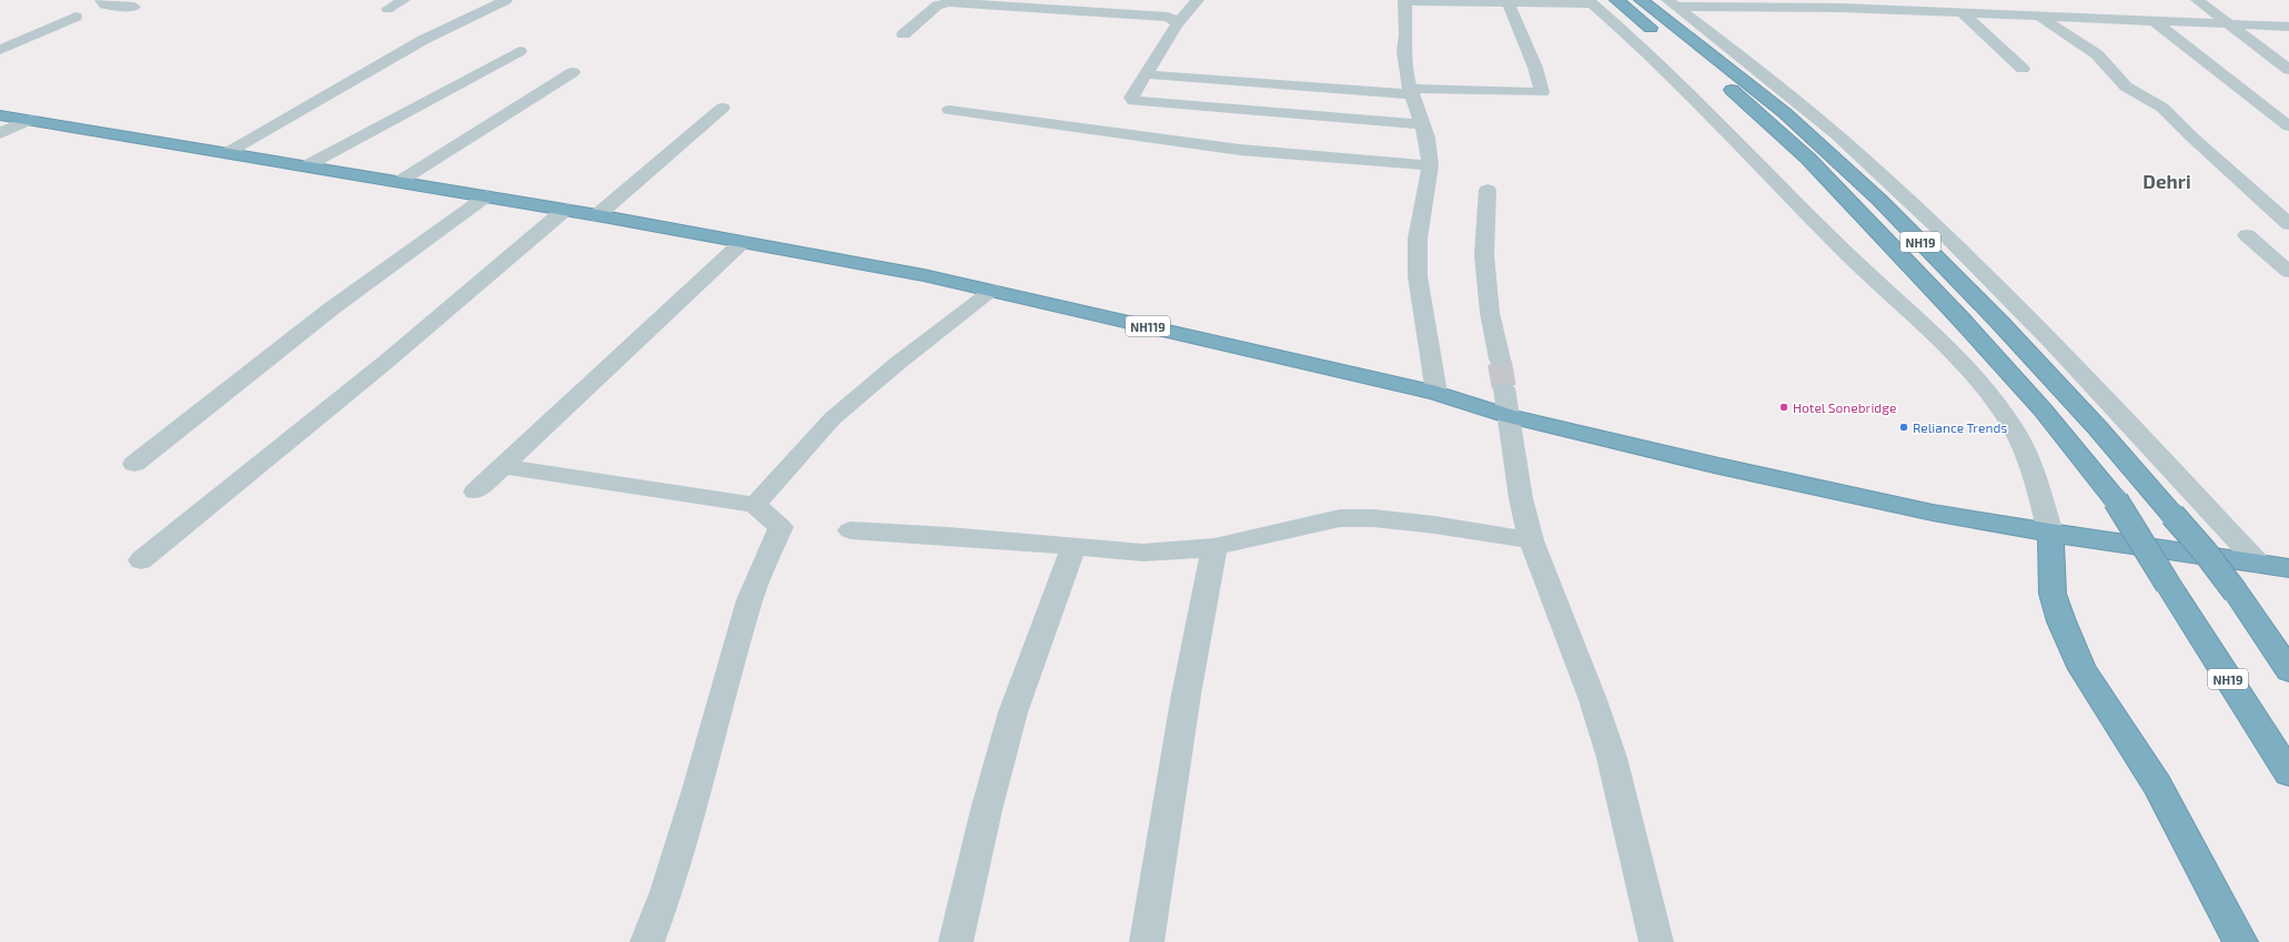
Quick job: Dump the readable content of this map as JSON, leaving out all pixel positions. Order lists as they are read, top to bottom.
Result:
{
  "streets": {
    "highway": ["NH19", "NH119"]
  },
  "districts": ["Dehri"],
  "places": ["Hotel Sonebridge", "Reliance Trends"]
}
